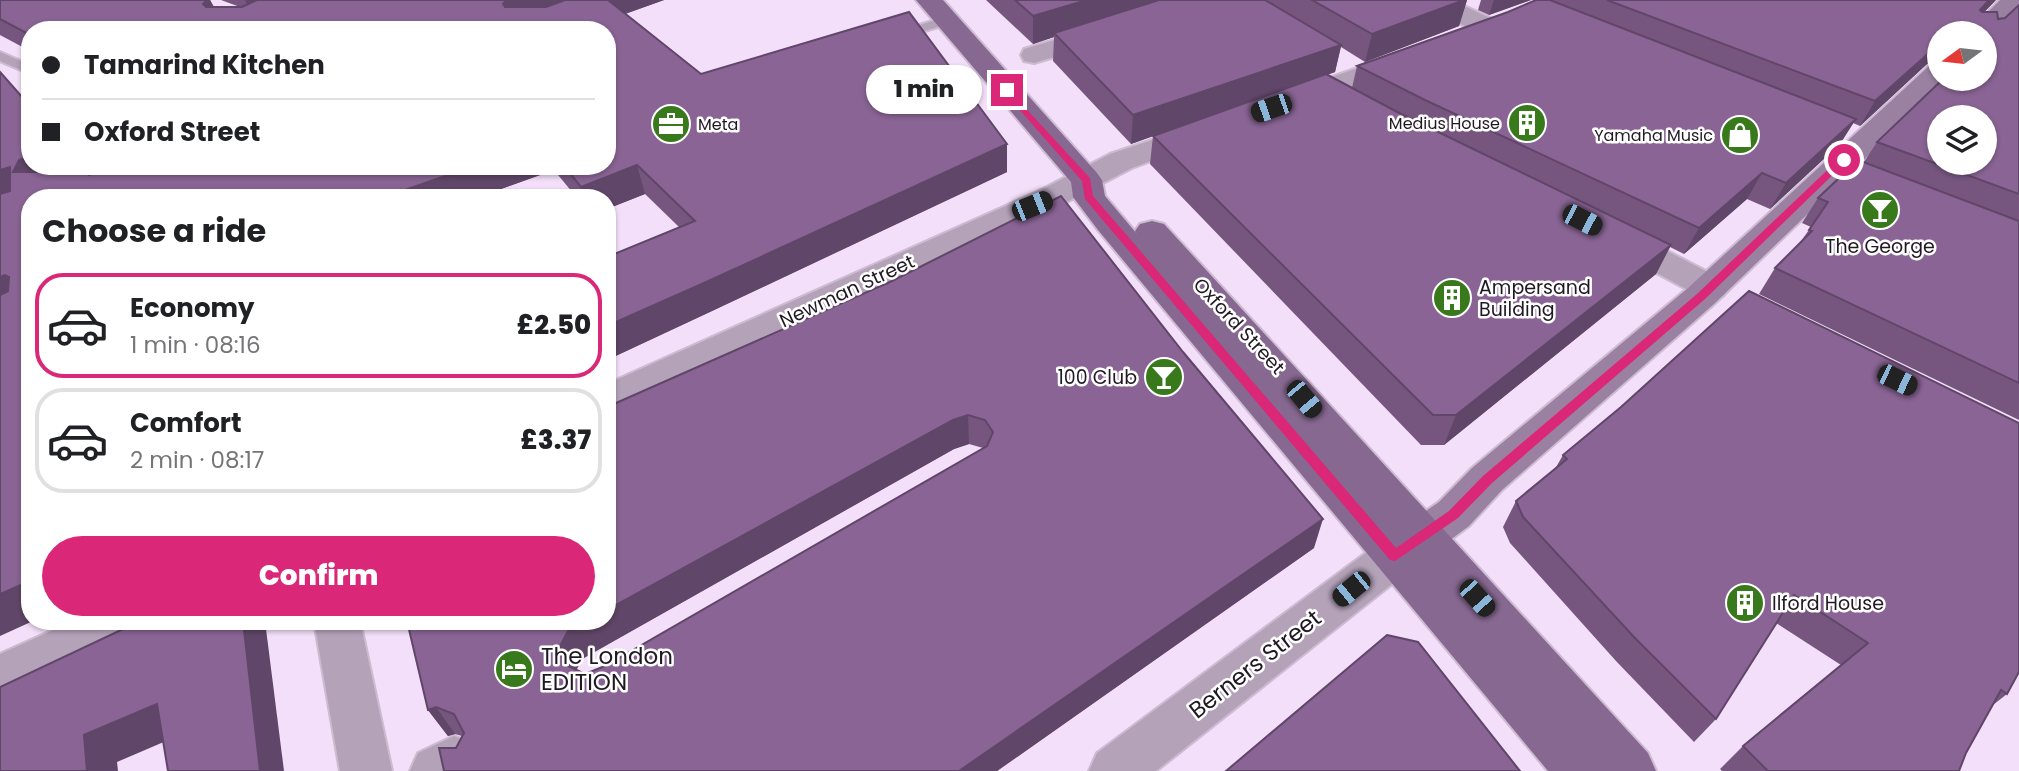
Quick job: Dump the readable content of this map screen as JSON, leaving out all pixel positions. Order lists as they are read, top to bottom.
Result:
{
  "streets": {
    "main road": ["Oxford Street"],
    "street": ["Newman Street", "Berners Street"]
  },
  "crossings": [
    ["Newman Street", "Oxford Street"],
    ["Oxford Street", "Berners Street"]
  ],
  "places": {
    "building": ["Medius House", "Ampersand Building", "Ilford House"],
    "office": ["Meta"],
    "shop": ["Yamaha Music"],
    "bar": ["The George", "100 Club"],
    "hotel": ["The London EDITION"]
  },
  "north": "left",
  "page": {
    "banner": ["Tamarind Kitchen", "Oxford Street"],
    "bubble": "1 min",
    "heading": "Choose a ride",
    "list": [
      {
        "name": "Economy",
        "note": "1 min · 08:16",
        "value": "£2.50"
      },
      {
        "name": "Comfort",
        "note": "2 min · 08:17",
        "value": "£3.37"
      }
    ],
    "buttons": "Confirm"
  }
}
